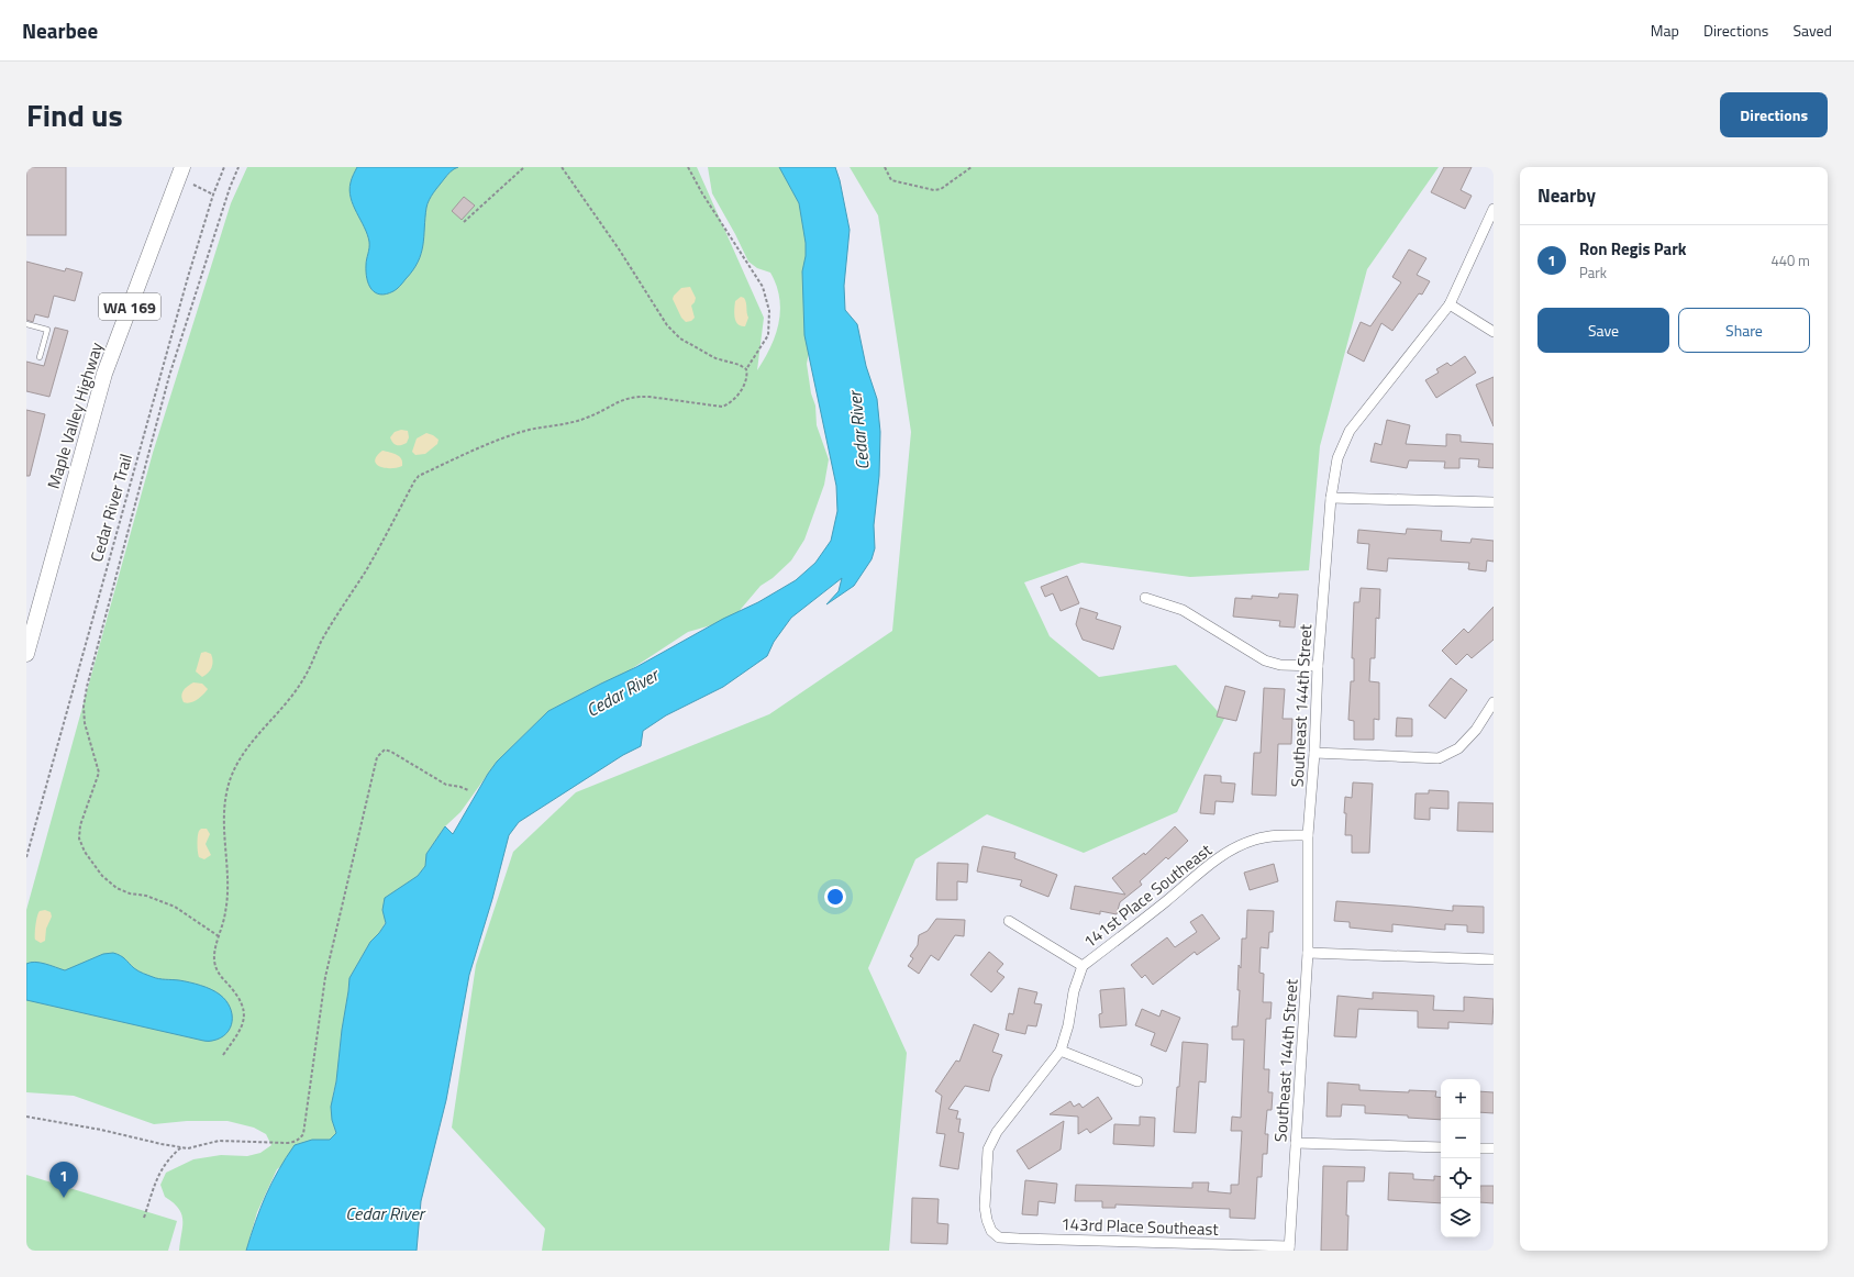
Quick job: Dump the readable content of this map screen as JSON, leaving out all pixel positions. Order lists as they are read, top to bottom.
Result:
{
  "streets": {
    "main road": ["WA 169", "Maple Valley Highway"],
    "street": ["Southeast 144th Street", "141st Place Southeast", "143rd Place Southeast"],
    "path": ["Cedar River Trail"]
  },
  "crossings": [
    ["Southeast 144th Street", "141st Place Southeast"],
    ["Southeast 144th Street", "143rd Place Southeast"]
  ],
  "water": ["Cedar River"],
  "page": {
    "header": "Nearbee",
    "nav": ["Map", "Directions", "Saved"],
    "title": "Find us",
    "buttons": [
      "Directions",
      ["Save", "Share"]
    ],
    "heading": "Nearby",
    "list": [
      {
        "mark": "1",
        "name": "Ron Regis Park",
        "note": "Park",
        "value": "440 m"
      }
    ],
    "map_buttons": ["+", "−"],
    "pins": "1"
  }
}
